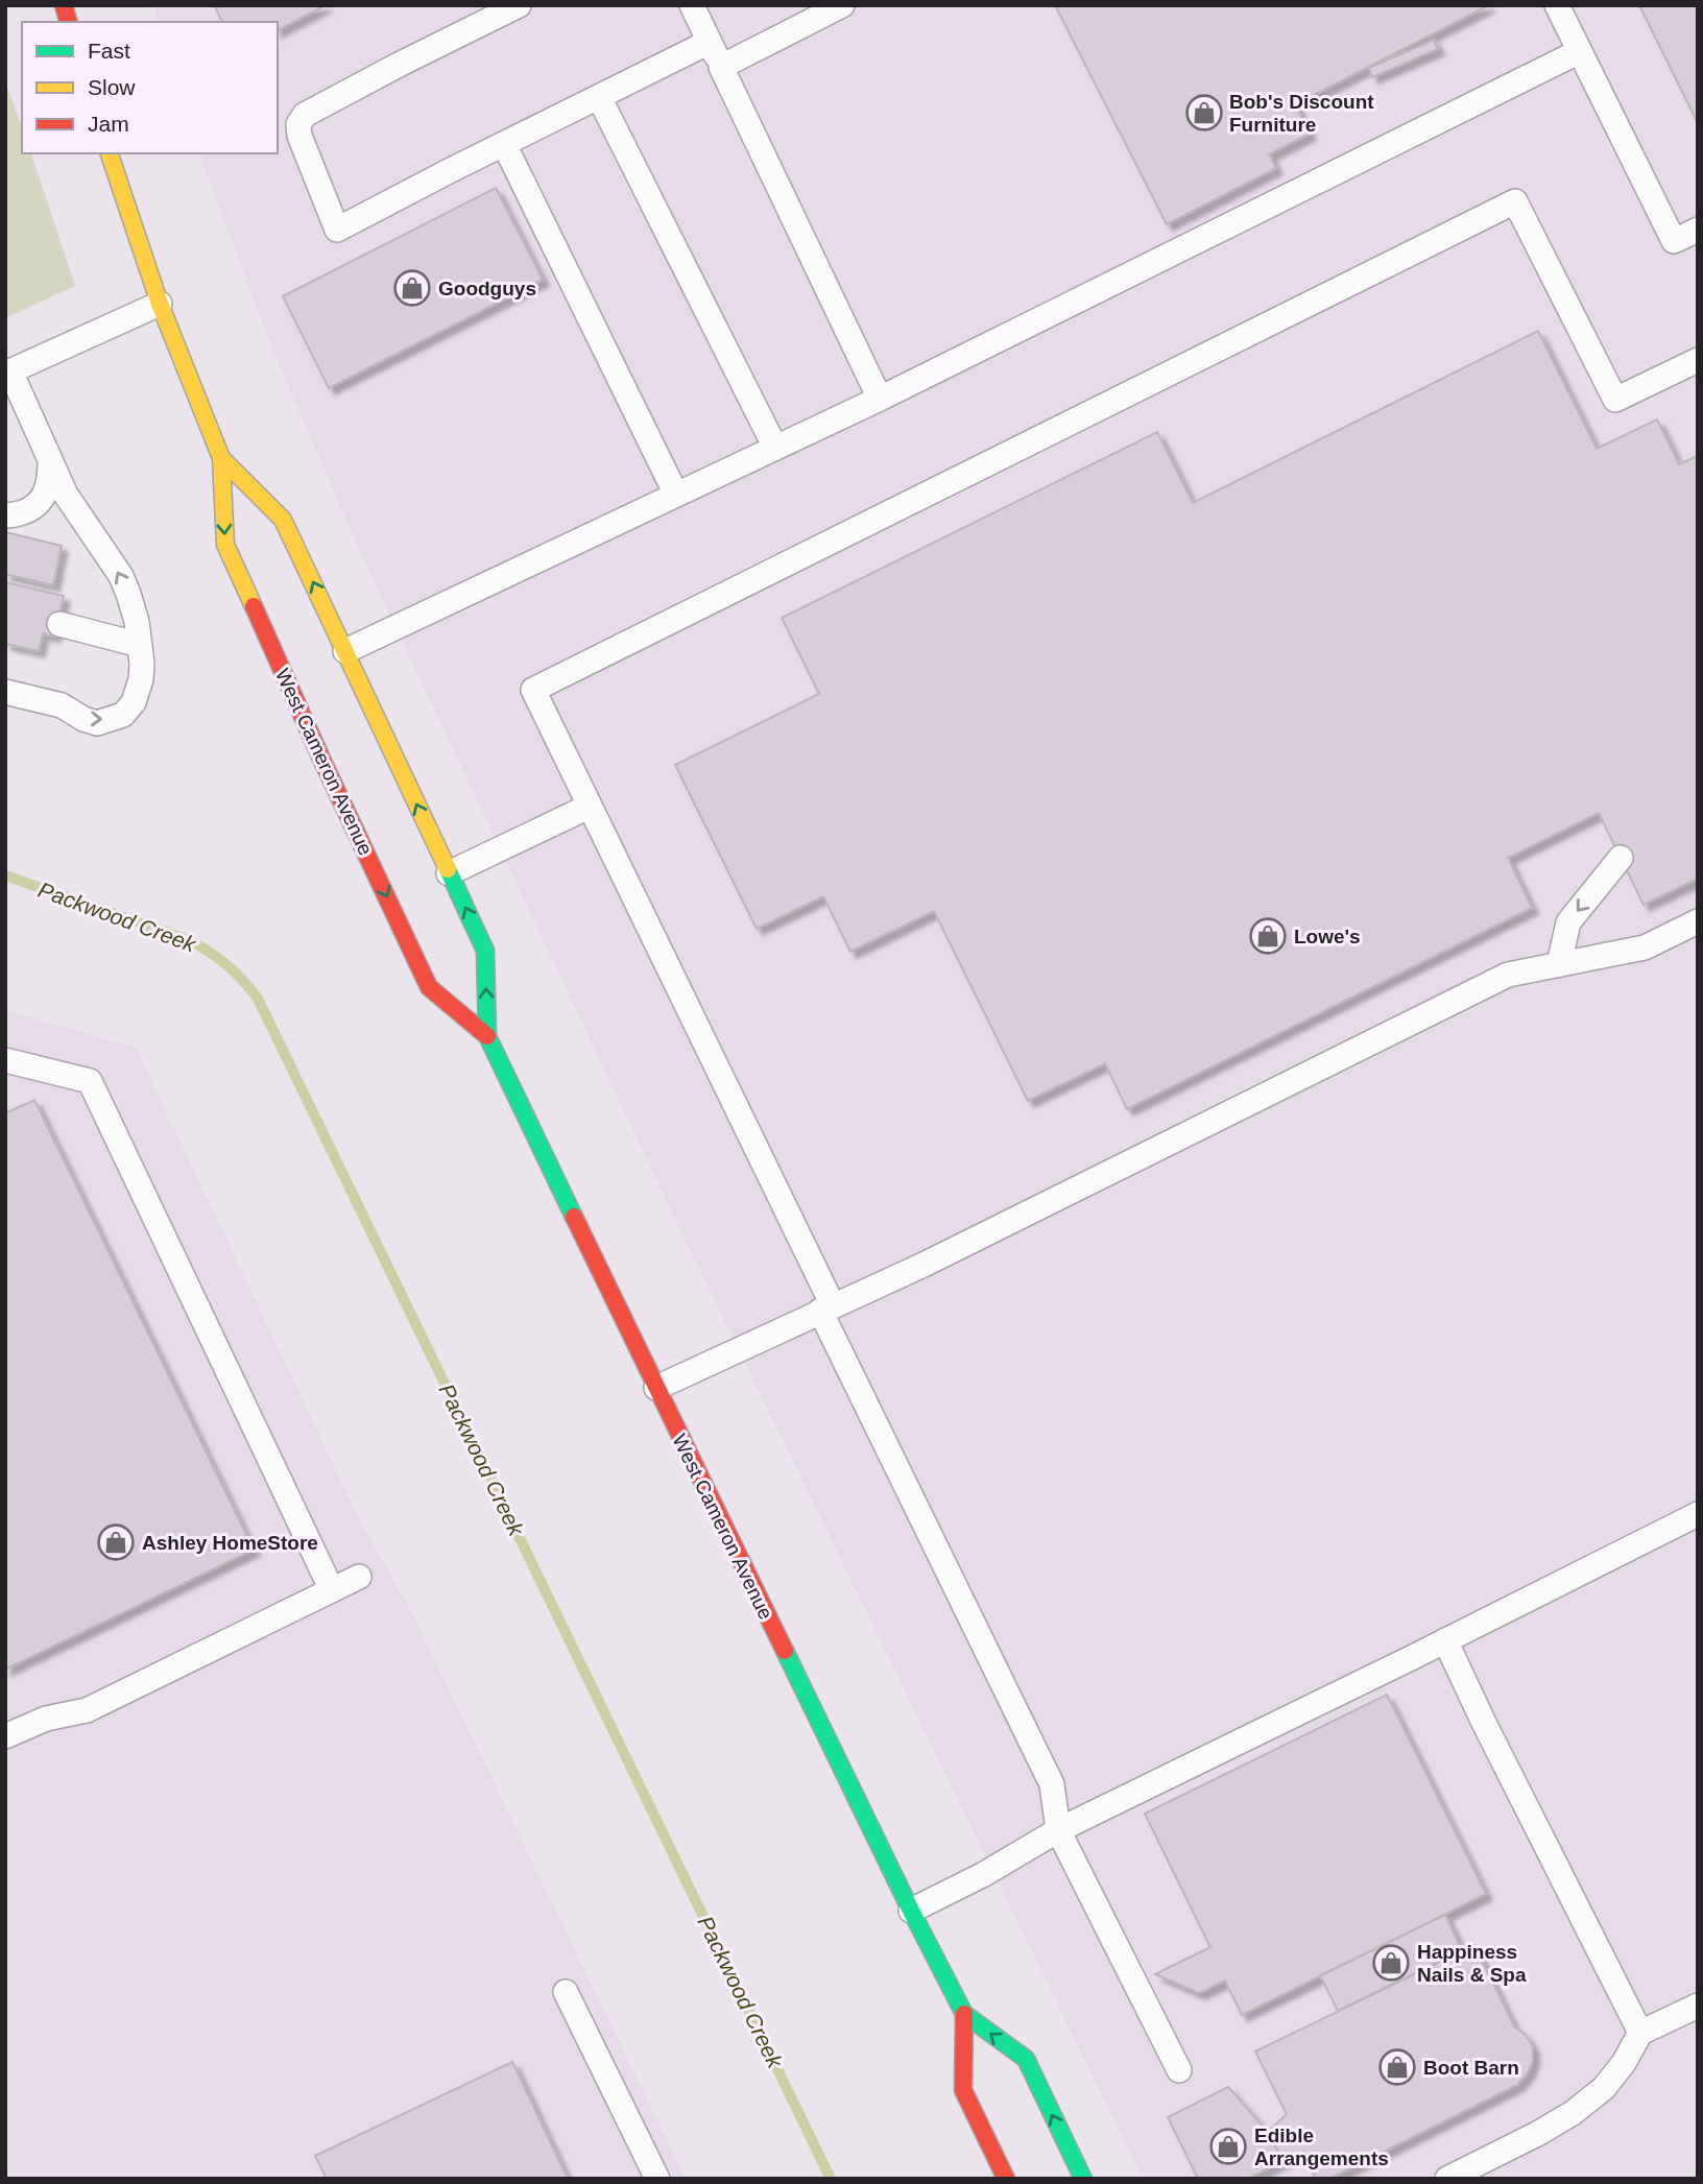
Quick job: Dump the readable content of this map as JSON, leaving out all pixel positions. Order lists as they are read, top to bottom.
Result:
{
  "streets": {
    "street": ["West Cameron Avenue"]
  },
  "water": ["Packwood Creek"],
  "places": {
    "shop": [
      "Bob's Discount Furniture",
      "Goodguys",
      "Lowe's",
      "Ashley HomeStore",
      "Happiness Nails & Spa",
      "Boot Barn",
      "Edible Arrangements"
    ]
  },
  "legend": ["Fast", "Slow", "Jam"]
}
